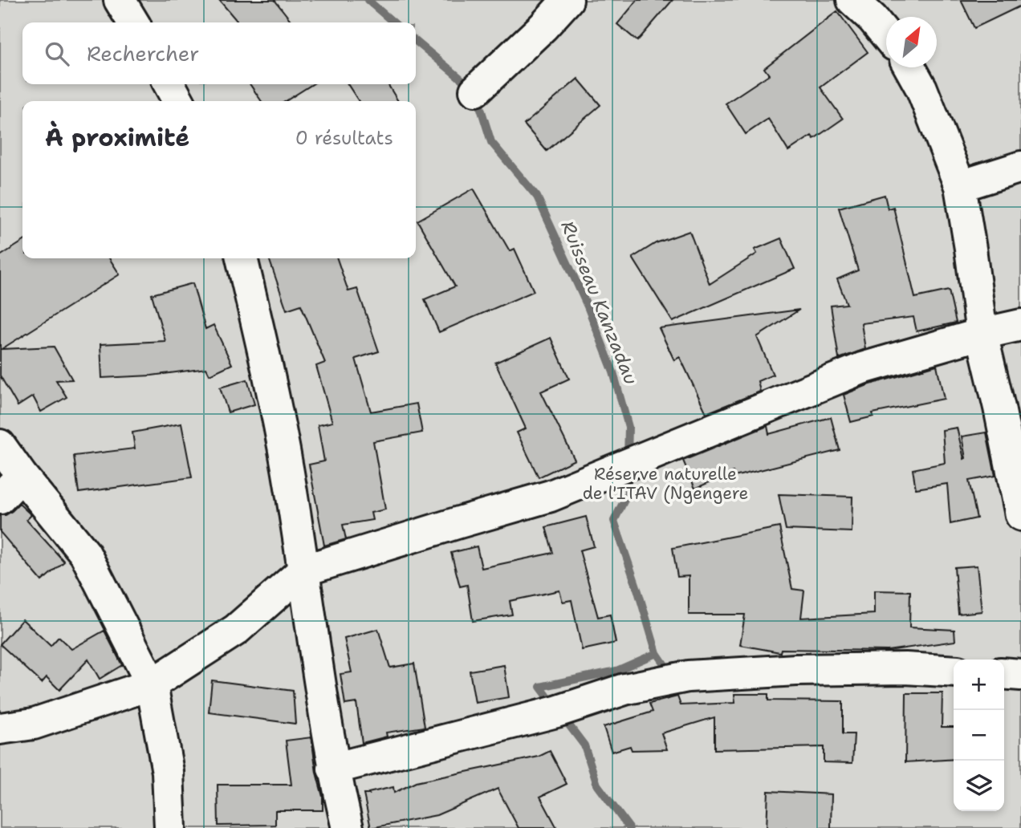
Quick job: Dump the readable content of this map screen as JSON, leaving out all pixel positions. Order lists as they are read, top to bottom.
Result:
{
  "water": ["Ruisseau Kanzadau"],
  "parks": ["Réserve naturelle de l'ITAV (Ngengere"],
  "north": "top right",
  "page": {
    "search": "Rechercher",
    "heading": ["À proximité", "0 résultats"],
    "map_buttons": ["+", "−"]
  }
}
